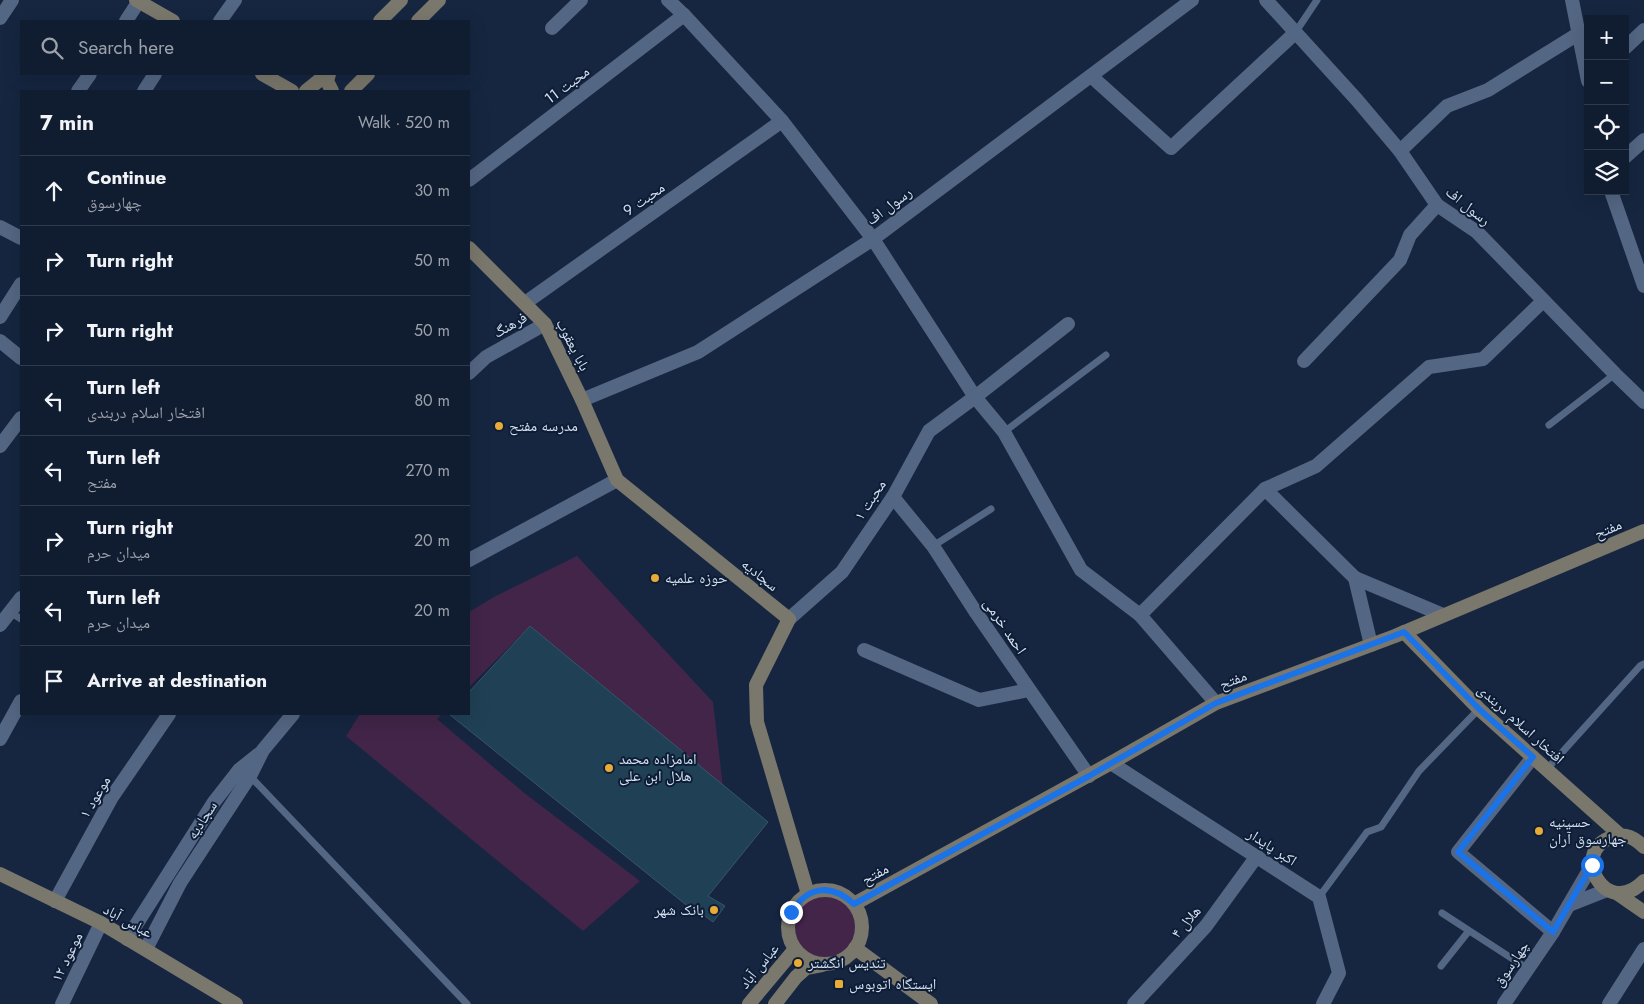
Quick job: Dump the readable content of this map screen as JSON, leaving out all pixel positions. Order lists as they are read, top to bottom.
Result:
{
  "streets": {
    "main road": [
      "بابا یعقوب",
      "مفتح",
      "سجادیه",
      "افتخار اسلام دربندی",
      "عباس آباد"
    ],
    "street": [
      "محبت 11",
      "محبت 9",
      "رسول اف",
      "فرهنگ",
      "محبت ۱",
      "احمد خرمی",
      "موعود ۱",
      "اکبر پایدار",
      "هلال ۴",
      "موعود ۱۲",
      "چهارسوق"
    ]
  },
  "crossings": [
    ["محبت 9", "بابا یعقوب"],
    ["رسول اف", "بابا یعقوب"],
    ["فرهنگ", "بابا یعقوب"],
    ["بابا یعقوب", "سجادیه"],
    ["محبت ۱", "سجادیه"],
    ["محبت ۱", "احمد خرمی"],
    ["مفتح", "احمد خرمی"],
    ["مفتح", "افتخار اسلام دربندی"],
    ["مفتح", "اکبر پایدار"],
    ["مفتح", "عباس آباد"],
    ["سجادیه", "عباس آباد"],
    ["موعود ۱", "عباس آباد"],
    ["اکبر پایدار", "هلال ۴"],
    ["عباس آباد", "موعود ۱۲"]
  ],
  "places": {
    "other": [
      "مدرسه مفتح",
      "حوزه علمیه",
      "امامزاده محمد هلال ابن علی",
      "حسینیه جهارسوق آران",
      "بانک شهر",
      "تندیس انگشتر"
    ],
    "transit": ["ایستگاه اتوبوس"]
  },
  "page": {
    "map_buttons": ["+", "−"],
    "search": "Search here",
    "heading": ["7 min", "Walk · 520 m"],
    "list": [
      ["Continue", "چهارسوق", "30 m"],
      ["Turn right", "50 m"],
      ["Turn right", "50 m"],
      ["Turn left", "افتخار اسلام دربندی", "80 m"],
      ["Turn left", "مفتح", "270 m"],
      ["Turn right", "میدان حرم", "20 m"],
      ["Turn left", "میدان حرم", "20 m"],
      "Arrive at destination"
    ]
  }
}
